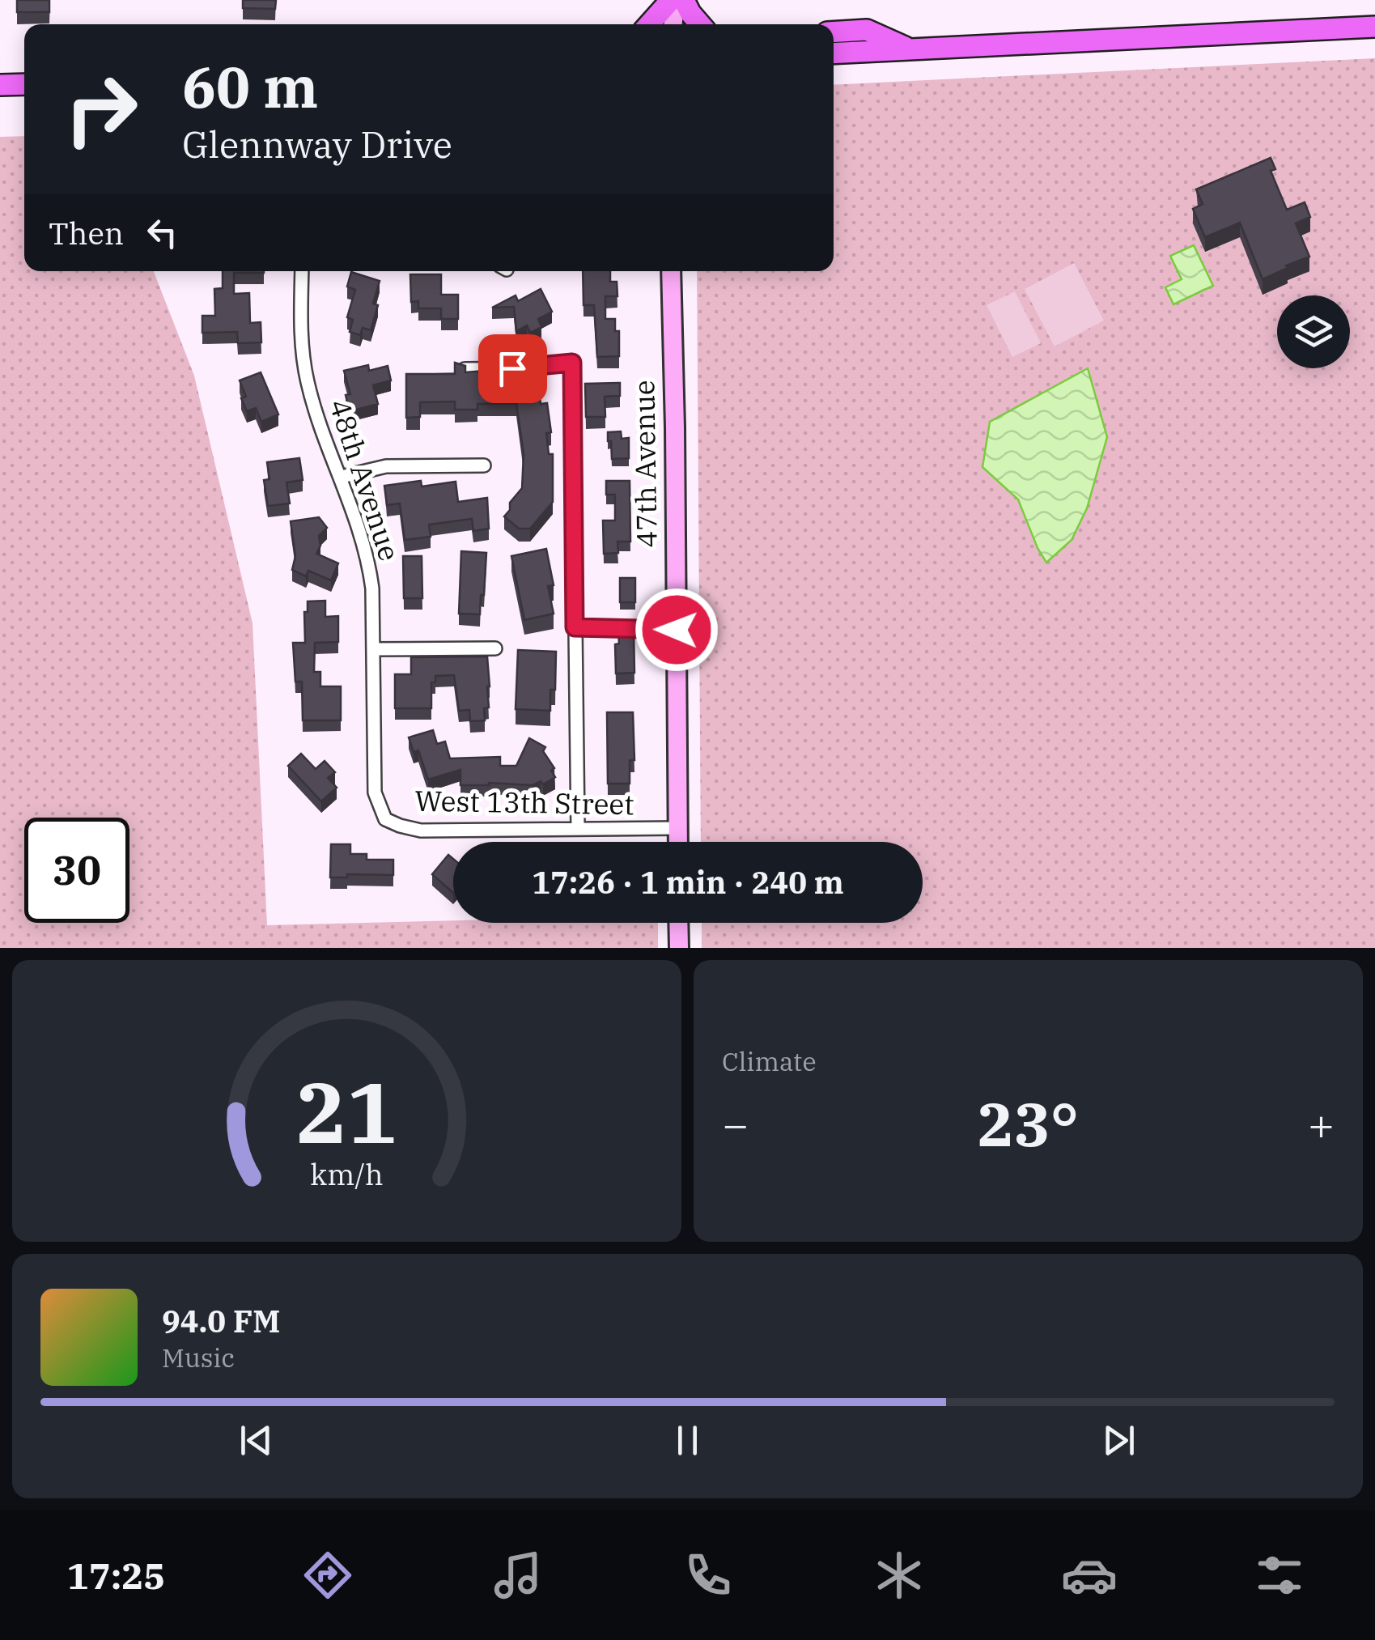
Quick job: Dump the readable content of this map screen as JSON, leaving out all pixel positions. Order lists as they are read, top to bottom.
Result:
{
  "streets": {
    "main road": ["47th Avenue"],
    "street": ["48th Avenue", "West 13th Street"]
  },
  "crossings": [
    ["47th Avenue", "West 13th Street"],
    ["48th Avenue", "West 13th Street"]
  ],
  "page": {
    "turn": ["60 m", "Glennway Drive"],
    "then": "Then",
    "limit": "30",
    "trip": "17:26 · 1 min · 240 m",
    "tile": "Climate",
    "heat": ["−", "23°", "+"],
    "song": ["94.0 FM", "Music"],
    "tabs": "17:25",
    "gauge": ["21", "km/h"]
  }
}
